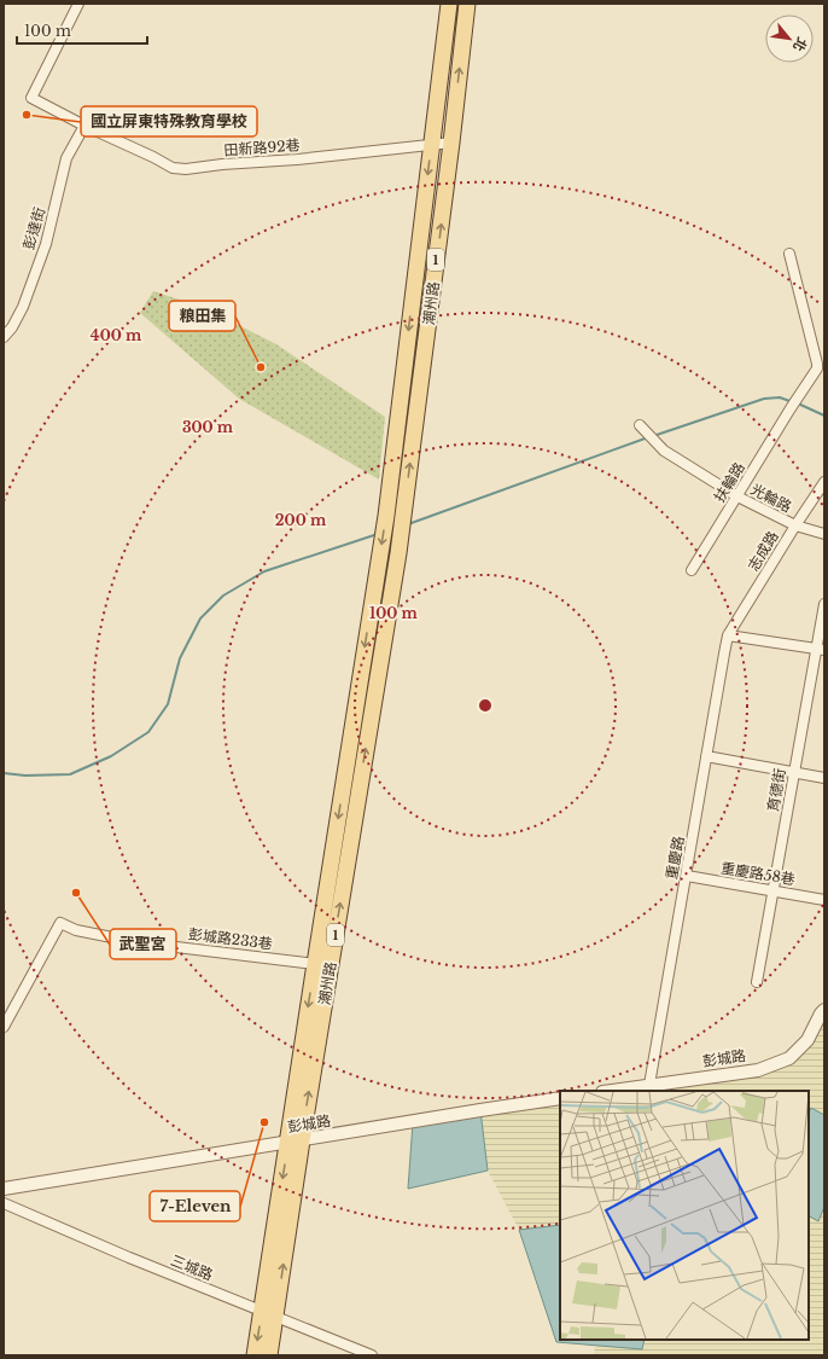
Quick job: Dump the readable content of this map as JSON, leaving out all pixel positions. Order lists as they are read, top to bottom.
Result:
{
  "streets": {
    "main road": ["1", "潮州路"],
    "street": [
      "田新路92巷",
      "彭達街",
      "扶輪路",
      "光輪路",
      "志成路",
      "育德街",
      "重慶路",
      "重慶路58巷",
      "彭城路233巷",
      "彭城路",
      "三城路"
    ]
  },
  "crossings": [
    ["田新路92巷", "彭達街"],
    ["田新路92巷", "潮州路"],
    ["潮州路", "彭城路233巷"],
    ["潮州路", "彭城路"],
    ["潮州路", "三城路"],
    ["扶輪路", "光輪路"],
    ["光輪路", "志成路"],
    ["志成路", "重慶路"],
    ["育德街", "重慶路58巷"],
    ["重慶路", "重慶路58巷"],
    ["重慶路", "彭城路"]
  ],
  "places": [
    "國立屏東特殊教育學校",
    "粮田集",
    "武聖宮",
    "7-Eleven"
  ],
  "scale_bar": "100 m",
  "north": "bottom right",
  "rings": [
    "400 m",
    "300 m",
    "200 m",
    "100 m"
  ]
}
